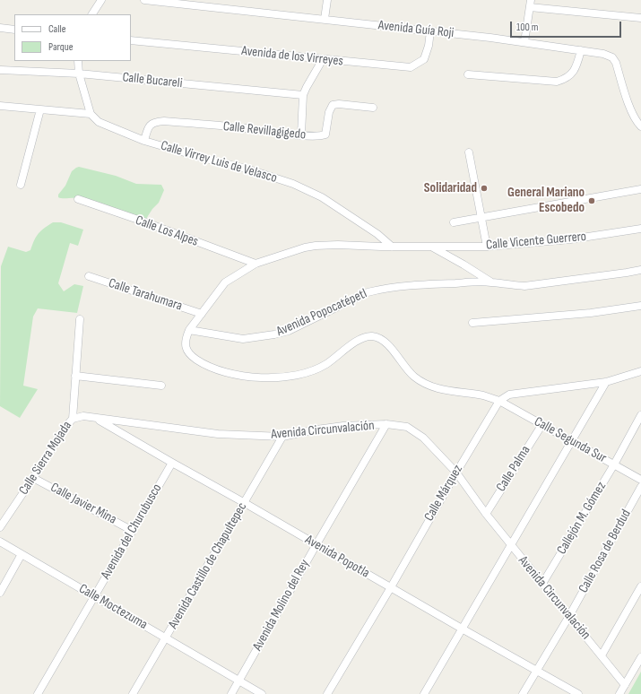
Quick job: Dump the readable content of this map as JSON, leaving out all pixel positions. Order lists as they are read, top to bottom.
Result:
{
  "streets": {
    "street": [
      "Avenida Guía Roji",
      "Avenida de los Virreyes",
      "Calle Bucareli",
      "Calle Revillagigedo",
      "Calle Virrey Luis de Velasco",
      "Calle Los Alpes",
      "Calle Vicente Guerrero",
      "Calle Tarahumara",
      "Avenida Popocatépetl",
      "Avenida Circunvalación",
      "Calle Segunda Sur",
      "Calle Sierra Mojada",
      "Calle Palma",
      "Calle Márquez",
      "Calle Javier Mina",
      "Callejón M. Gómez",
      "Avenida del Churubusco",
      "Calle Rosa de Berdud",
      "Avenida Popotla",
      "Avenida Castillo de Chapultepec",
      "Avenida Molino del Rey",
      "Calle Moctezuma"
    ]
  },
  "crossings": [
    ["Avenida Guía Roji", "Avenida de los Virreyes"],
    ["Calle Revillagigedo", "Calle Virrey Luis de Velasco"],
    ["Avenida Popocatépetl", "Calle Segunda Sur"],
    ["Avenida Circunvalación", "Calle Sierra Mojada"],
    ["Avenida Circunvalación", "Calle Palma"],
    ["Avenida Circunvalación", "Calle Márquez"],
    ["Avenida Circunvalación", "Callejón M. Gómez"],
    ["Avenida Circunvalación", "Calle Rosa de Berdud"],
    ["Avenida Circunvalación", "Avenida Popotla"],
    ["Avenida Circunvalación", "Avenida Castillo de Chapultepec"],
    ["Avenida Circunvalación", "Avenida Molino del Rey"],
    ["Calle Segunda Sur", "Calle Palma"],
    ["Calle Segunda Sur", "Calle Márquez"],
    ["Calle Segunda Sur", "Callejón M. Gómez"],
    ["Calle Sierra Mojada", "Calle Javier Mina"],
    ["Calle Márquez", "Avenida Popotla"],
    ["Calle Javier Mina", "Avenida del Churubusco"],
    ["Avenida del Churubusco", "Avenida Popotla"],
    ["Avenida del Churubusco", "Calle Moctezuma"],
    ["Calle Rosa de Berdud", "Avenida Popotla"],
    ["Avenida Popotla", "Avenida Castillo de Chapultepec"],
    ["Avenida Popotla", "Avenida Molino del Rey"],
    ["Avenida Castillo de Chapultepec", "Calle Moctezuma"],
    ["Avenida Molino del Rey", "Calle Moctezuma"]
  ],
  "places": ["Solidaridad", "General Mariano Escobedo"],
  "legend": ["Calle", "Parque"],
  "scale_bar": "100 m"
}
